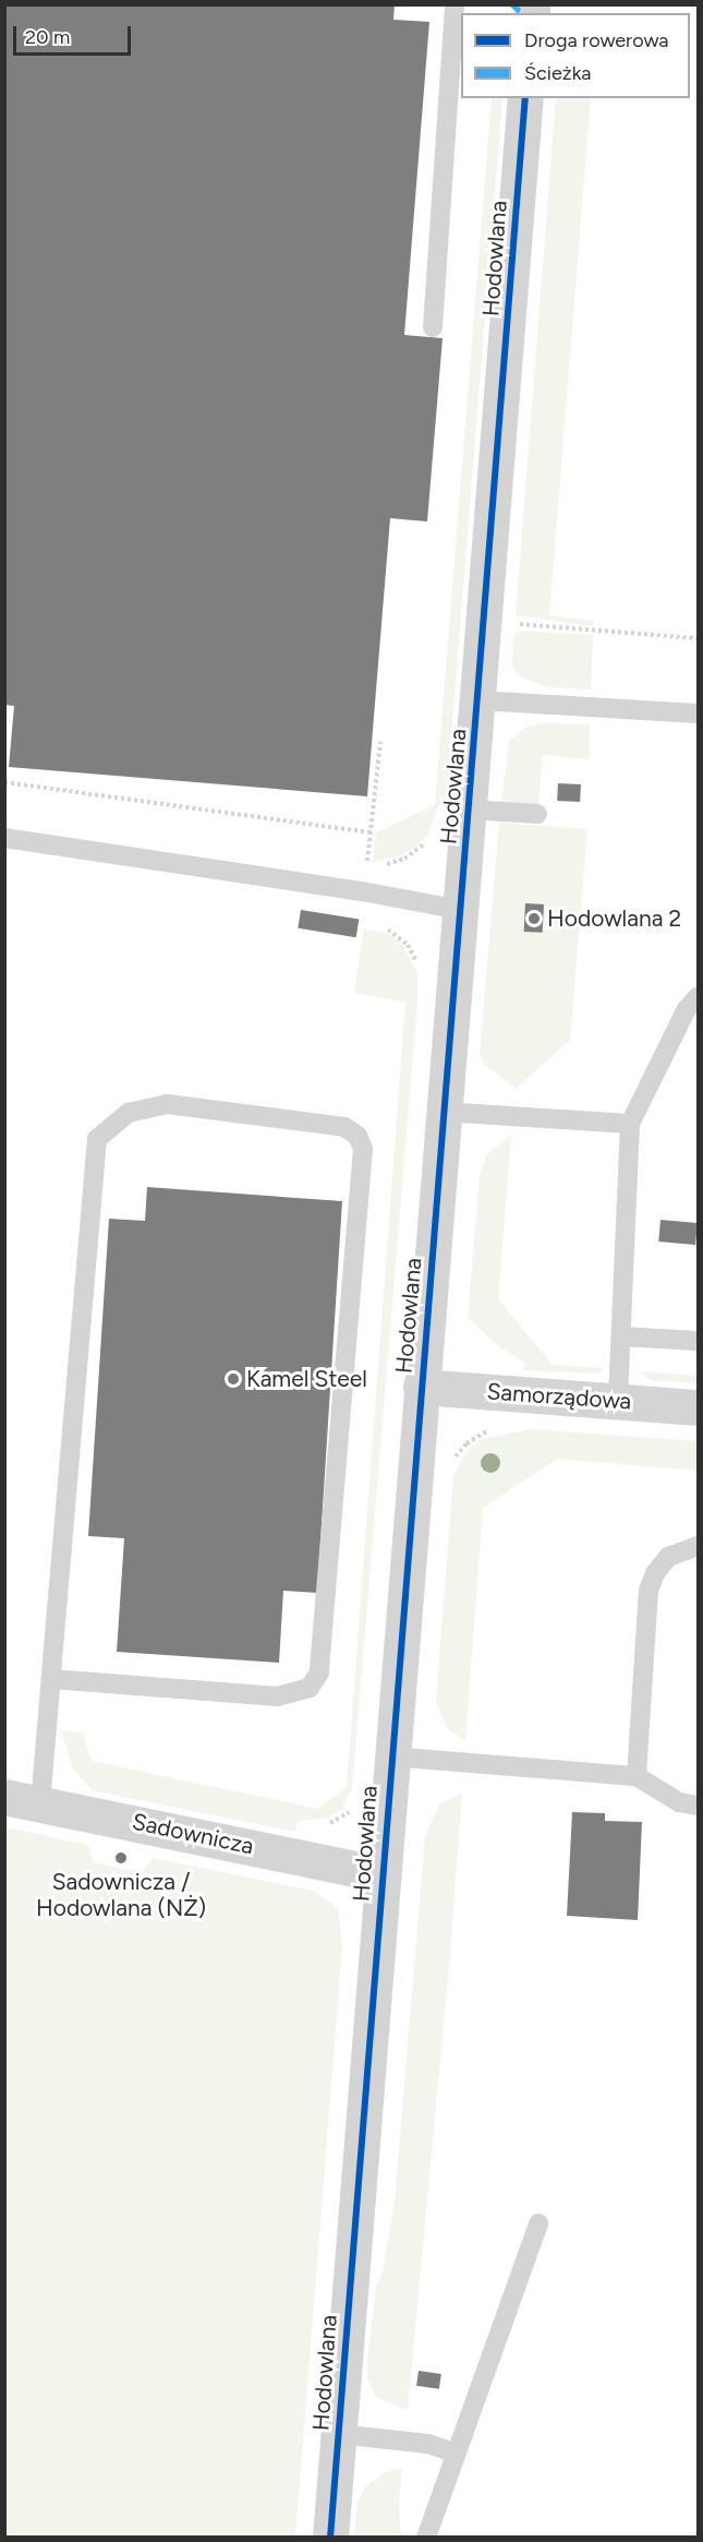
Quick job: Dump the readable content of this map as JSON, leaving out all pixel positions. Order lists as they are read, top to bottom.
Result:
{
  "streets": {
    "street": ["Hodowlana", "Samorządowa", "Sadownicza"]
  },
  "crossings": [
    ["Hodowlana", "Samorządowa"],
    ["Hodowlana", "Sadownicza"]
  ],
  "places": ["Hodowlana 2", "Kamel Steel", "Sadownicza / Hodowlana (NŻ)"],
  "legend": ["Droga rowerowa", "Ścieżka"],
  "scale_bar": "20 m"
}
